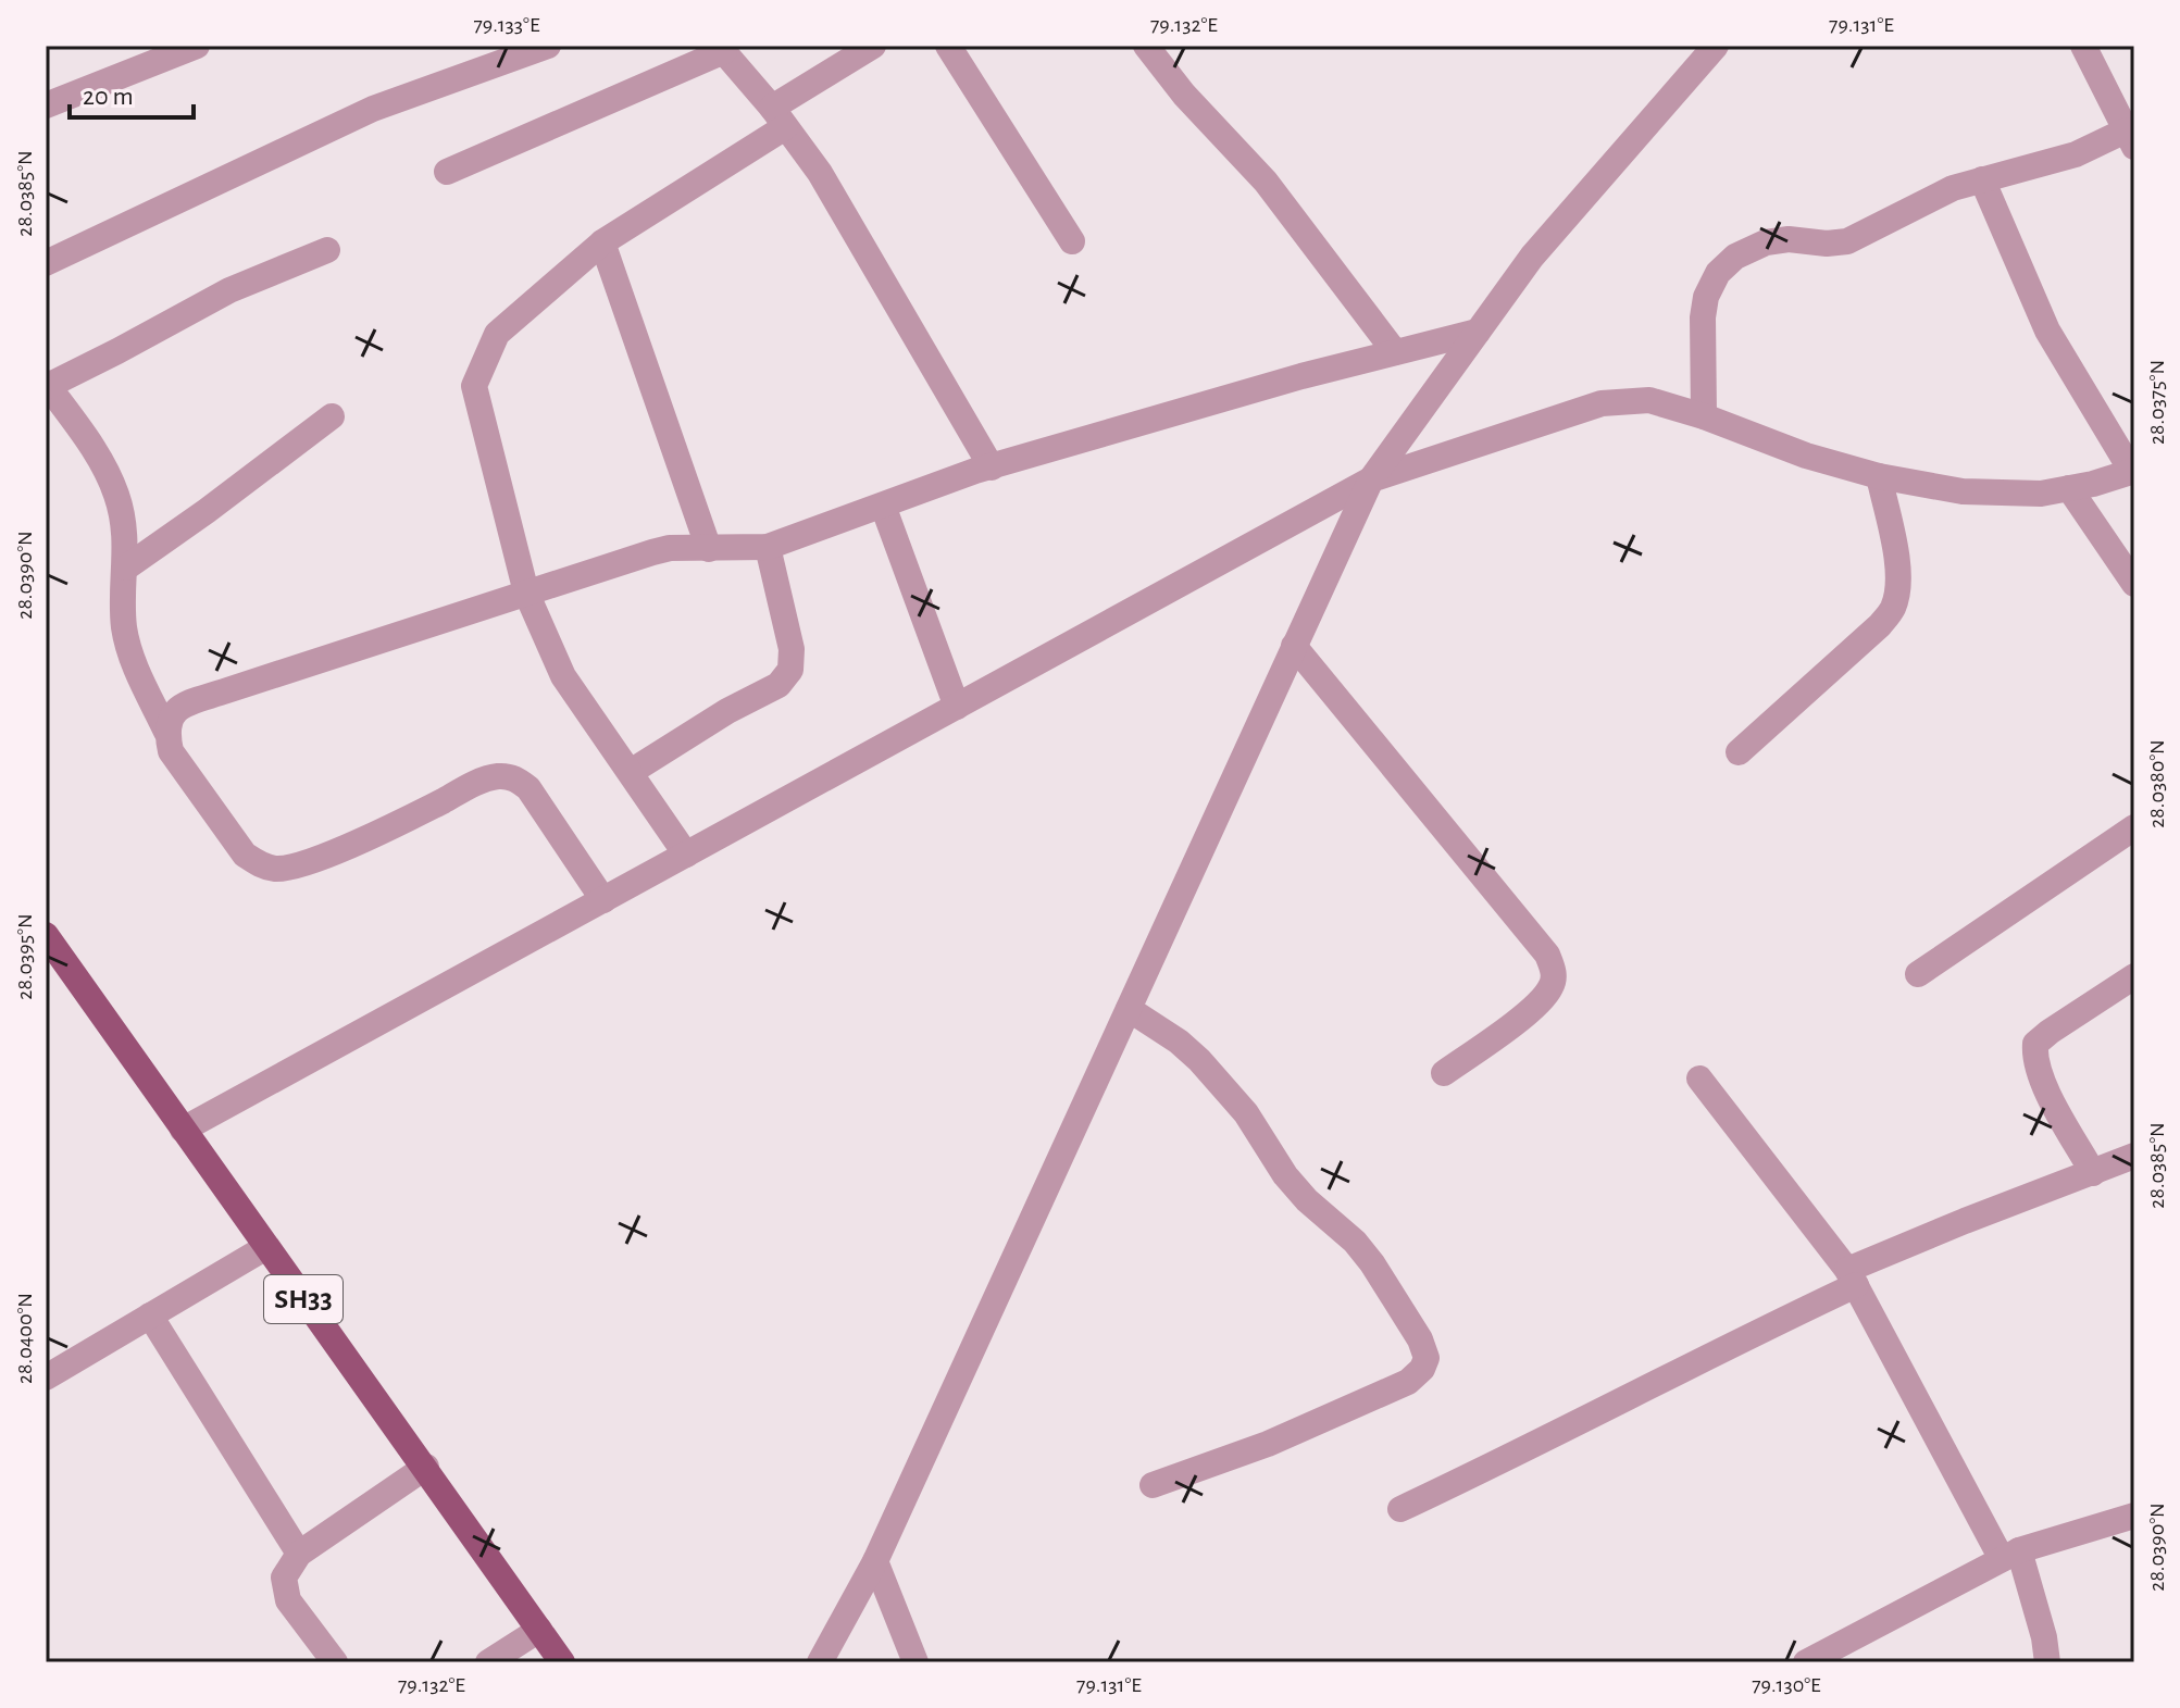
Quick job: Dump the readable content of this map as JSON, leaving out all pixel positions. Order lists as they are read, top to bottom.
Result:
{
  "streets": {
    "main road": ["SH33"]
  },
  "scale_bar": "20 m",
  "coordinates": [
    "79.133°E",
    "79.132°E",
    "79.131°E",
    "28.0385°N",
    "28.0375°N",
    "28.0390°N",
    "28.0380°N",
    "28.0395°N",
    "28.0400°N",
    "79.130°E"
  ]
}
